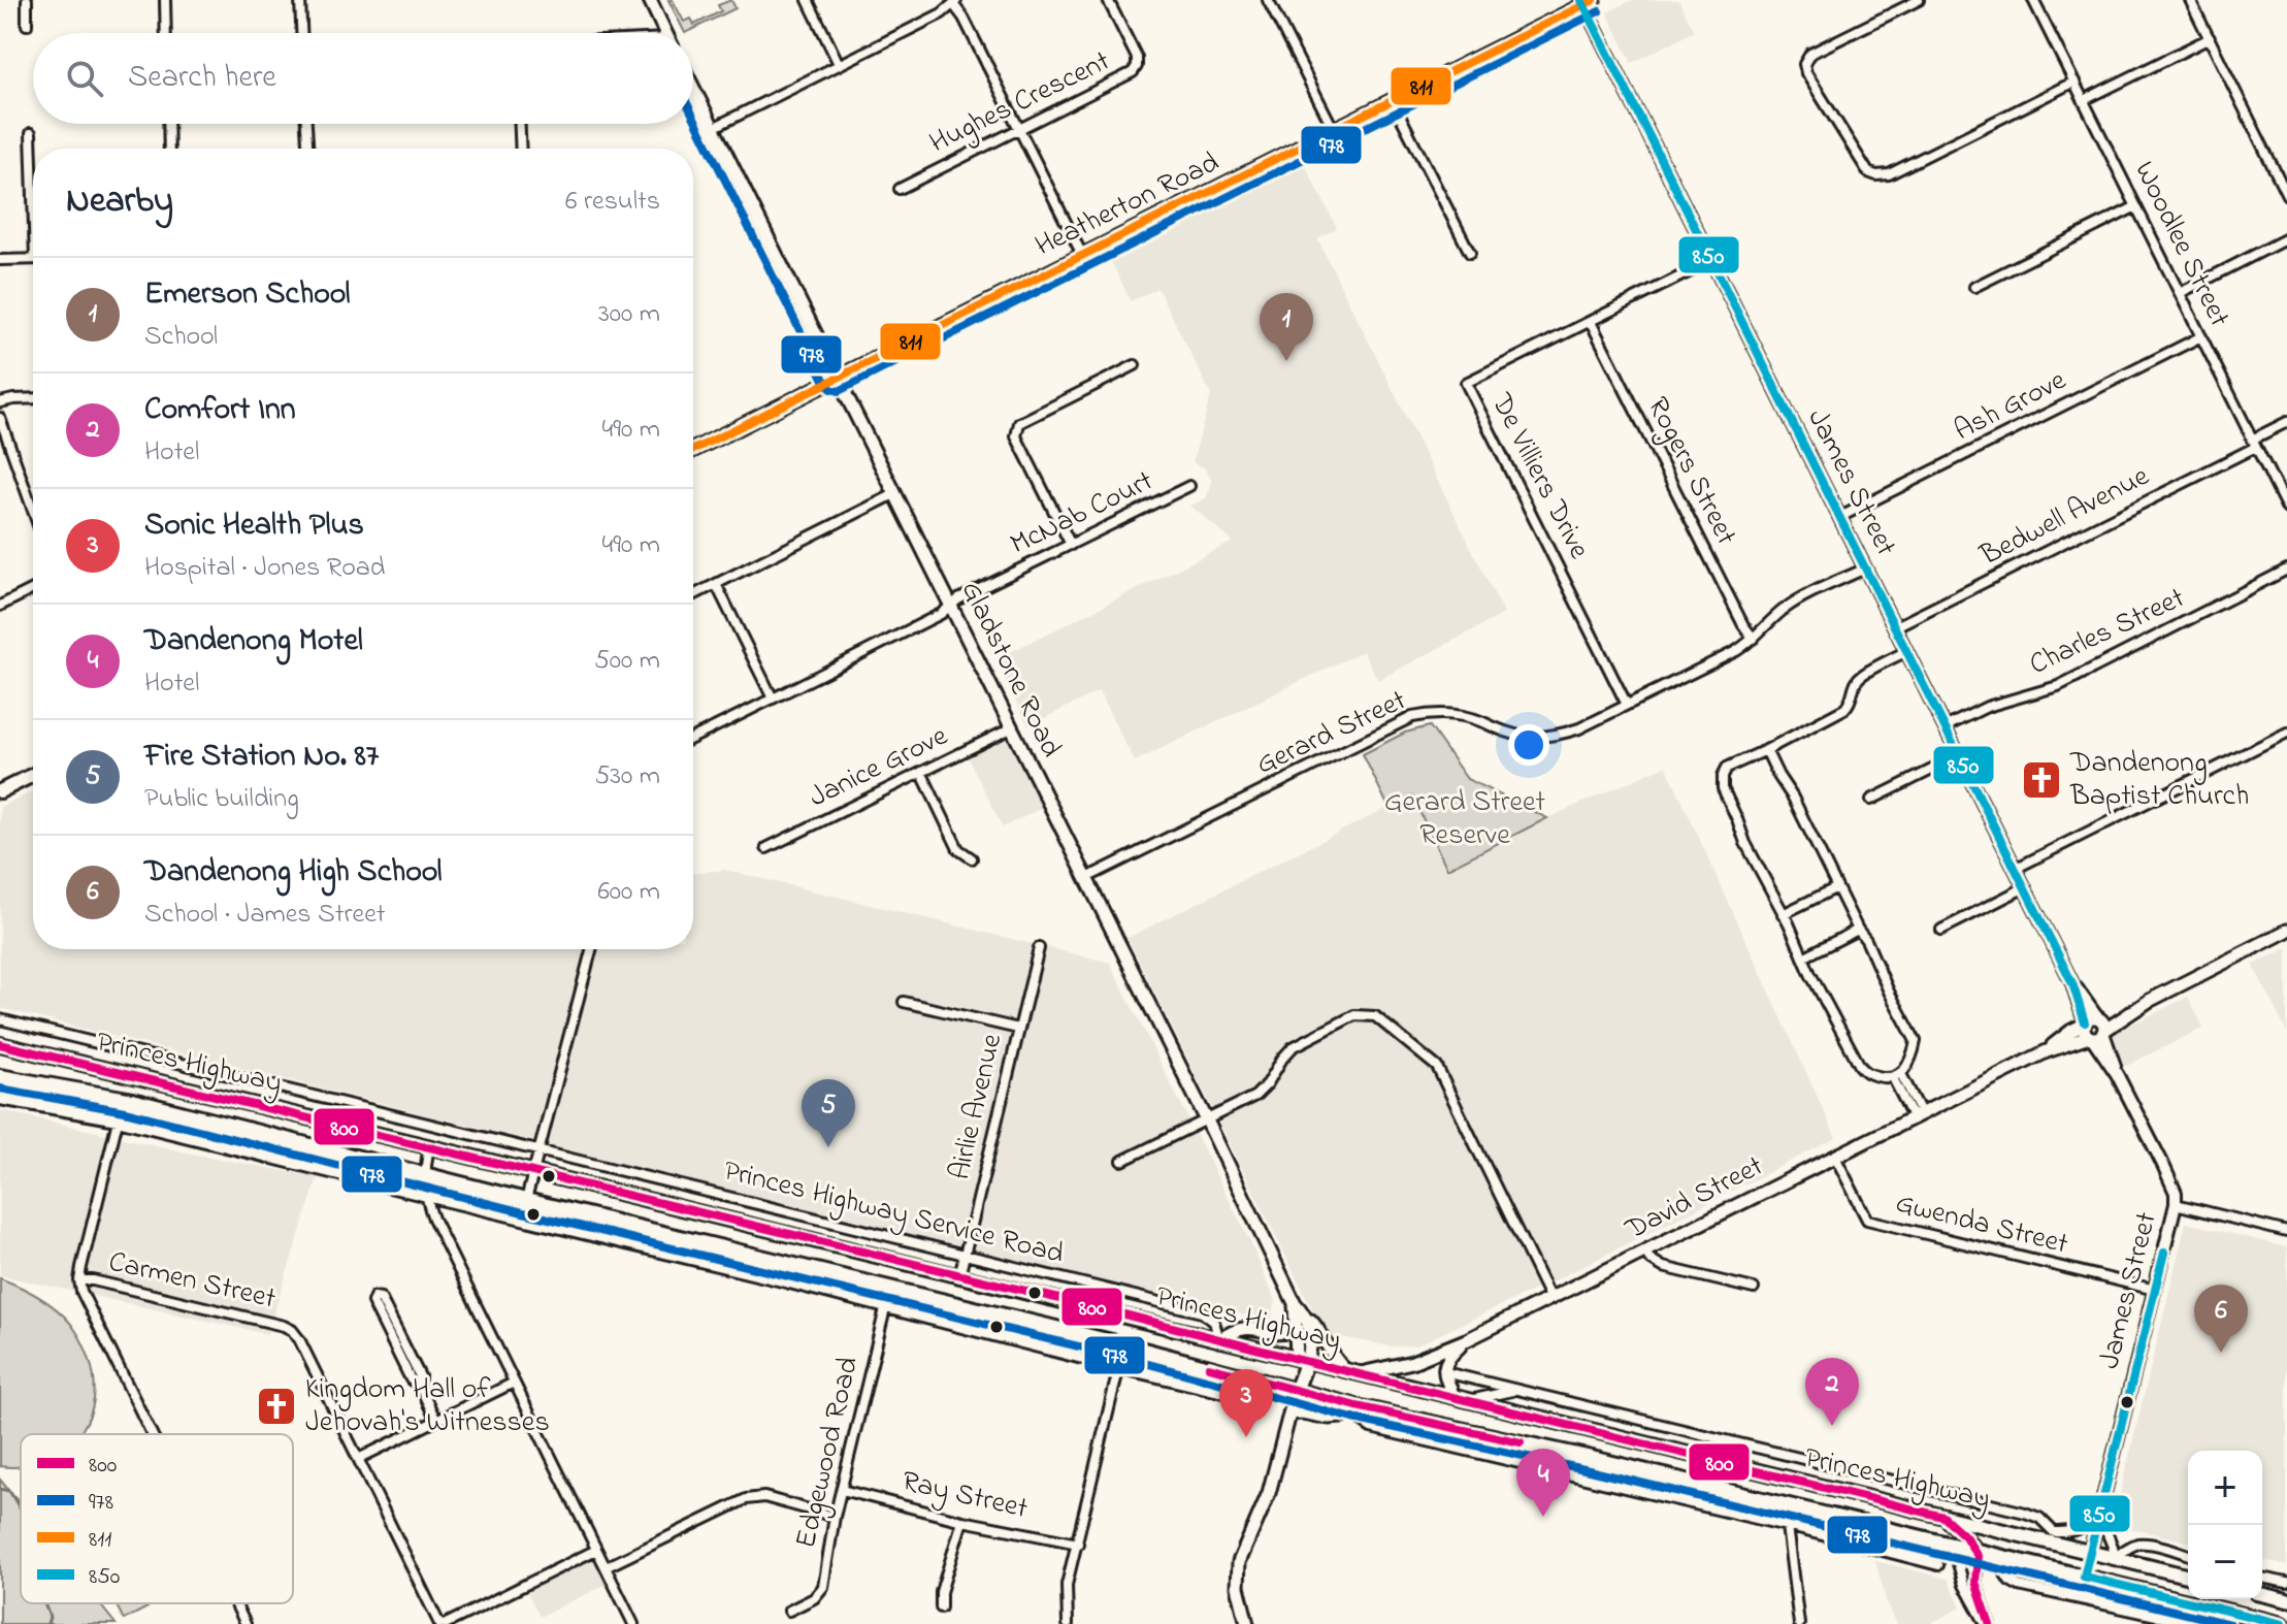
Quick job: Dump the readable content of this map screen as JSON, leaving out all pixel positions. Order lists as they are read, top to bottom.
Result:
{
  "streets": {
    "main road": [
      "Heatherton Road",
      "James Street",
      "Gladstone Road",
      "Princes Highway",
      "David Street"
    ],
    "street": [
      "Hughes Crescent",
      "Woodlee Street",
      "Ash Grove",
      "Rogers Street",
      "De Villiers Drive",
      "McNab Court",
      "Bedwell Avenue",
      "Charles Street",
      "Gerard Street",
      "Janice Grove",
      "Airlie Avenue",
      "Princes Highway Service Road",
      "Gwenda Street",
      "Carmen Street",
      "Edgewood Road",
      "Ray Street"
    ]
  },
  "crossings": [
    ["Heatherton Road", "James Street"],
    ["Heatherton Road", "Gladstone Road"],
    ["Woodlee Street", "Ash Grove"],
    ["Woodlee Street", "Bedwell Avenue"],
    ["Ash Grove", "James Street"],
    ["Rogers Street", "De Villiers Drive"],
    ["Rogers Street", "Gerard Street"],
    ["De Villiers Drive", "James Street"],
    ["De Villiers Drive", "Gerard Street"],
    ["James Street", "Bedwell Avenue"],
    ["James Street", "Charles Street"],
    ["James Street", "Gerard Street"],
    ["James Street", "Princes Highway"],
    ["James Street", "David Street"],
    ["James Street", "Gwenda Street"],
    ["McNab Court", "Gladstone Road"],
    ["Gladstone Road", "Gerard Street"],
    ["Gladstone Road", "Janice Grove"],
    ["Gladstone Road", "Princes Highway"],
    ["Princes Highway", "Airlie Avenue"],
    ["Princes Highway", "David Street"],
    ["Princes Highway", "Princes Highway Service Road"],
    ["Princes Highway", "Edgewood Road"],
    ["Airlie Avenue", "Princes Highway Service Road"],
    ["David Street", "Gwenda Street"],
    ["Edgewood Road", "Ray Street"]
  ],
  "parks": ["Gerard Street Reserve"],
  "places": {
    "church": ["Dandenong Baptist Church", "Kingdom Hall of Jehovah's Witnesses"]
  },
  "lines": [
    "transit line 811",
    "transit line 850",
    "transit line 978",
    "transit line 800"
  ],
  "legend": [
    "800",
    "978",
    "811",
    "850"
  ],
  "page": {
    "search": "Search here",
    "heading": ["Nearby", "6 results"],
    "list": [
      {
        "mark": "1",
        "name": "Emerson School",
        "note": "School",
        "value": "300 m"
      },
      {
        "mark": "2",
        "name": "Comfort Inn",
        "note": "Hotel",
        "value": "490 m"
      },
      {
        "mark": "3",
        "name": "Sonic Health Plus",
        "note": "Hospital · Jones Road",
        "value": "490 m"
      },
      {
        "mark": "4",
        "name": "Dandenong Motel",
        "note": "Hotel",
        "value": "500 m"
      },
      {
        "mark": "5",
        "name": "Fire Station No. 87",
        "note": "Public building",
        "value": "530 m"
      },
      {
        "mark": "6",
        "name": "Dandenong High School",
        "note": "School · James Street",
        "value": "600 m"
      }
    ],
    "pins": [
      "1",
      "5",
      "6",
      "2",
      "3",
      "4"
    ],
    "map_buttons": ["+", "−"]
  }
}
